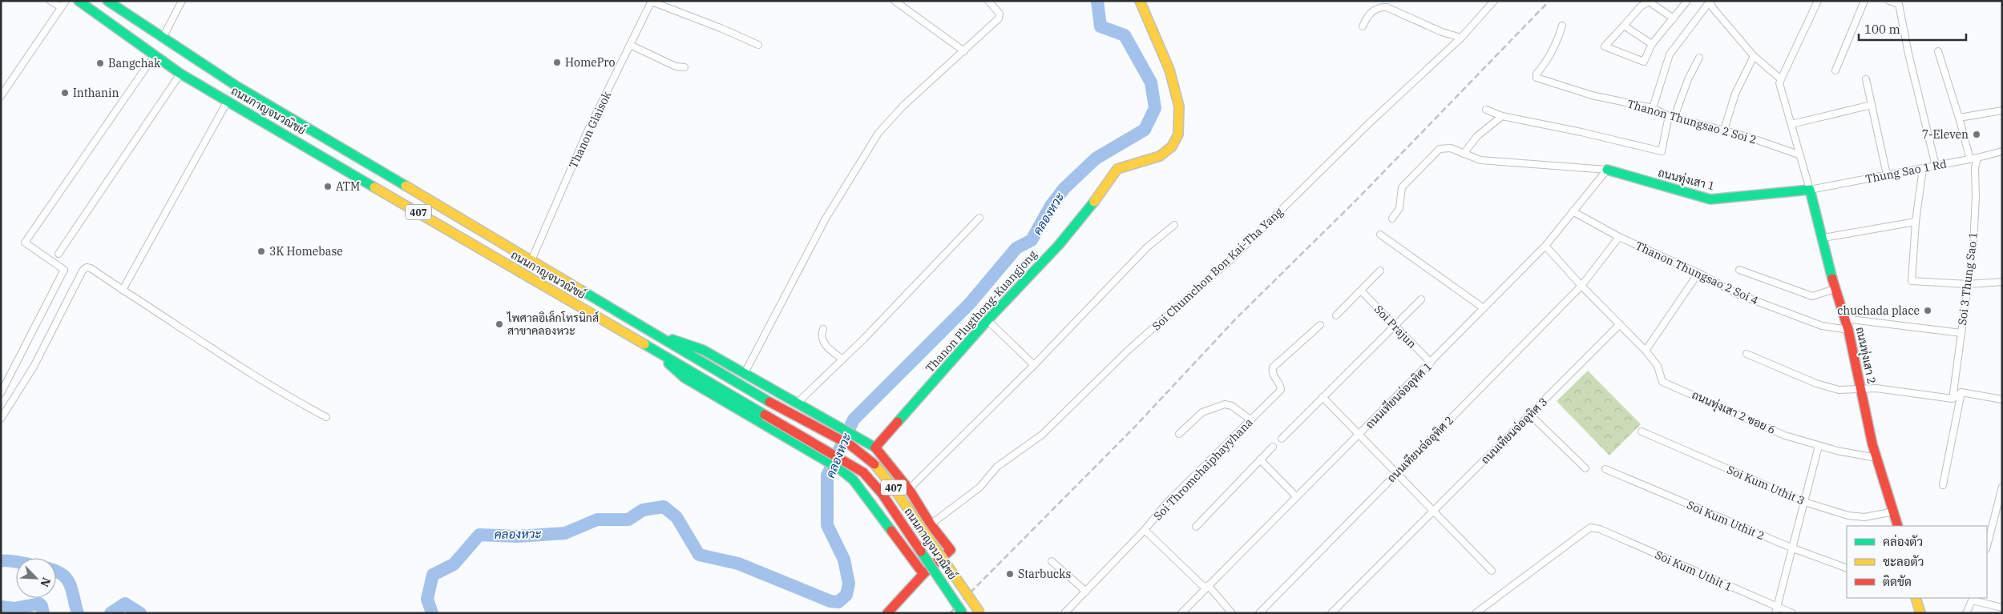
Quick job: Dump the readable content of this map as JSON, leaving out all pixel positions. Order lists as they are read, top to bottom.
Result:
{
  "streets": {
    "main road": [
      "ถนนกาญจนวณิชย์",
      "ถนนทุ่งเสา 1",
      "407",
      "Thanon Plugthong-Kuangjong",
      "ถนนทุ่งเสา 2"
    ],
    "street": [
      "Thanon Thungsao 2 Soi 2",
      "Thanon Glaisok",
      "Thung Sao 1 Rd",
      "Soi Chumchon Bon Kai-Tha Yang",
      "Thanon Thungsao 2 Soi 4",
      "Soi 3 Thung Sao 1",
      "Soi Prajun",
      "ถนนเทียนจ่ออุทิศ 1",
      "ถนนทุ่งเสา 2 ซอย 6",
      "ถนนเทียนจ่ออุทิศ 3",
      "ถนนเทียนจ่ออุทิศ 2",
      "Soi Thromchaiphayyhana",
      "Soi Kum Uthit 3",
      "Soi Kum Uthit 2",
      "Soi Kum Uthit 1"
    ]
  },
  "crossings": [
    ["ถนนกาญจนวณิชย์", "Thanon Glaisok"],
    ["Thung Sao 1 Rd", "ถนนทุ่งเสา 1"],
    ["Thung Sao 1 Rd", "Soi 3 Thung Sao 1"],
    ["Thung Sao 1 Rd", "ถนนทุ่งเสา 2"],
    ["ถนนทุ่งเสา 1", "ถนนทุ่งเสา 2"],
    ["ถนนทุ่งเสา 1", "ถนนเทียนจ่ออุทิศ 1"],
    ["Thanon Thungsao 2 Soi 4", "ถนนทุ่งเสา 2"],
    ["Thanon Thungsao 2 Soi 4", "ถนนเทียนจ่ออุทิศ 1"],
    ["Thanon Thungsao 2 Soi 4", "ถนนเทียนจ่ออุทิศ 2"],
    ["Soi Prajun", "ถนนเทียนจ่ออุทิศ 1"],
    ["ถนนทุ่งเสา 2", "ถนนทุ่งเสา 2 ซอย 6"],
    ["ถนนทุ่งเสา 2", "Soi Kum Uthit 3"],
    ["ถนนทุ่งเสา 2 ซอย 6", "ถนนเทียนจ่ออุทิศ 3"]
  ],
  "water": ["คลองหวะ"],
  "places": [
    "HomePro",
    "Bangchak",
    "Inthanin",
    "7-Eleven",
    "ATM",
    "3K Homebase",
    "chuchada place",
    "ไพศาลอิเล็กโทรนิกส์ สาขาคลองหวะ",
    "Starbucks"
  ],
  "legend": ["คล่องตัว", "ชะลอตัว", "ติดขัด"],
  "scale_bar": "100 m",
  "north": "bottom right"
}
